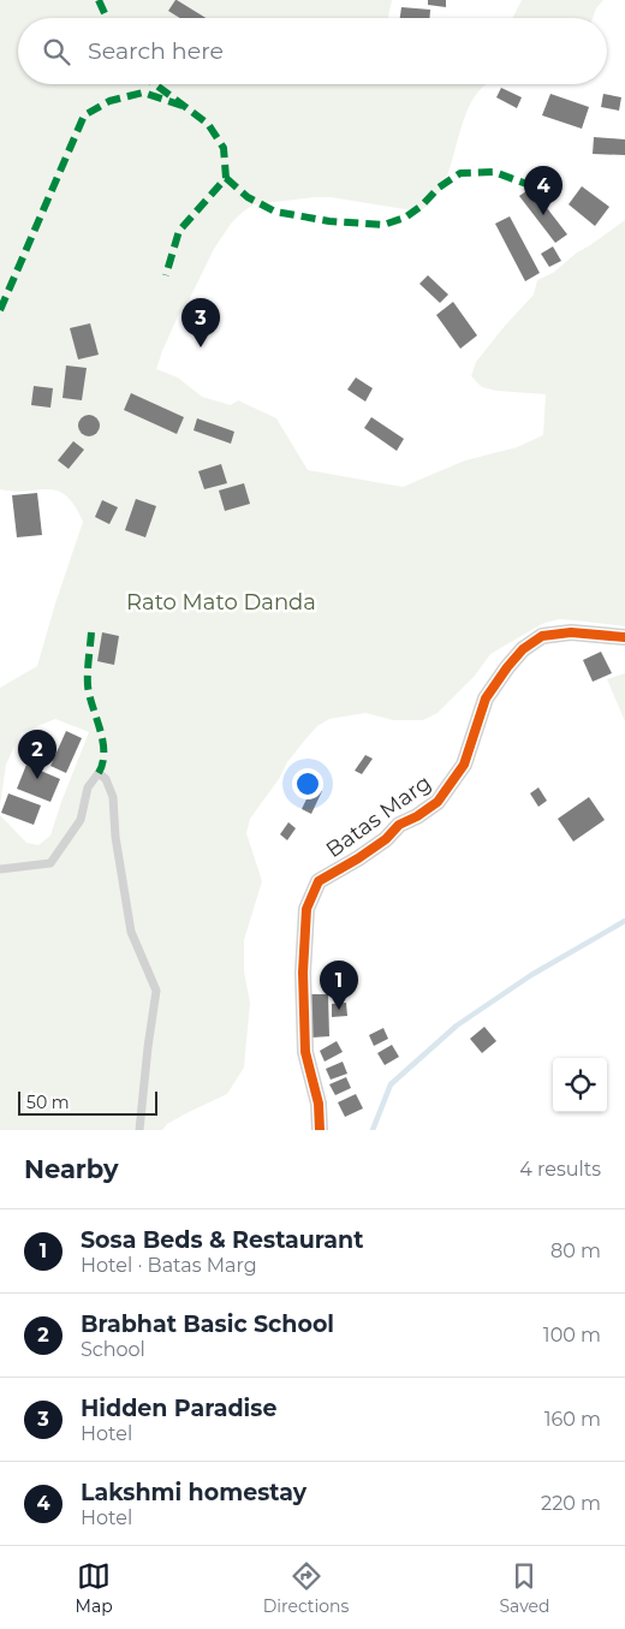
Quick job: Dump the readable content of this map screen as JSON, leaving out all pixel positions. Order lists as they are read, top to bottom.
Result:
{
  "streets": {
    "street": ["Batas Marg"]
  },
  "parks": ["Rato Mato Danda"],
  "scale_bar": "50 m",
  "page": {
    "search": "Search here",
    "pins": [
      "4",
      "3",
      "2",
      "1"
    ],
    "scale": "50 m",
    "heading": ["Nearby", "4 results"],
    "list": [
      {
        "mark": "1",
        "name": "Sosa Beds & Restaurant",
        "note": "Hotel · Batas Marg",
        "value": "80 m"
      },
      {
        "mark": "2",
        "name": "Brabhat Basic School",
        "note": "School",
        "value": "100 m"
      },
      {
        "mark": "3",
        "name": "Hidden Paradise",
        "note": "Hotel",
        "value": "160 m"
      },
      {
        "mark": "4",
        "name": "Lakshmi homestay",
        "note": "Hotel",
        "value": "220 m"
      }
    ],
    "nav": ["Map", "Directions", "Saved"]
  }
}
